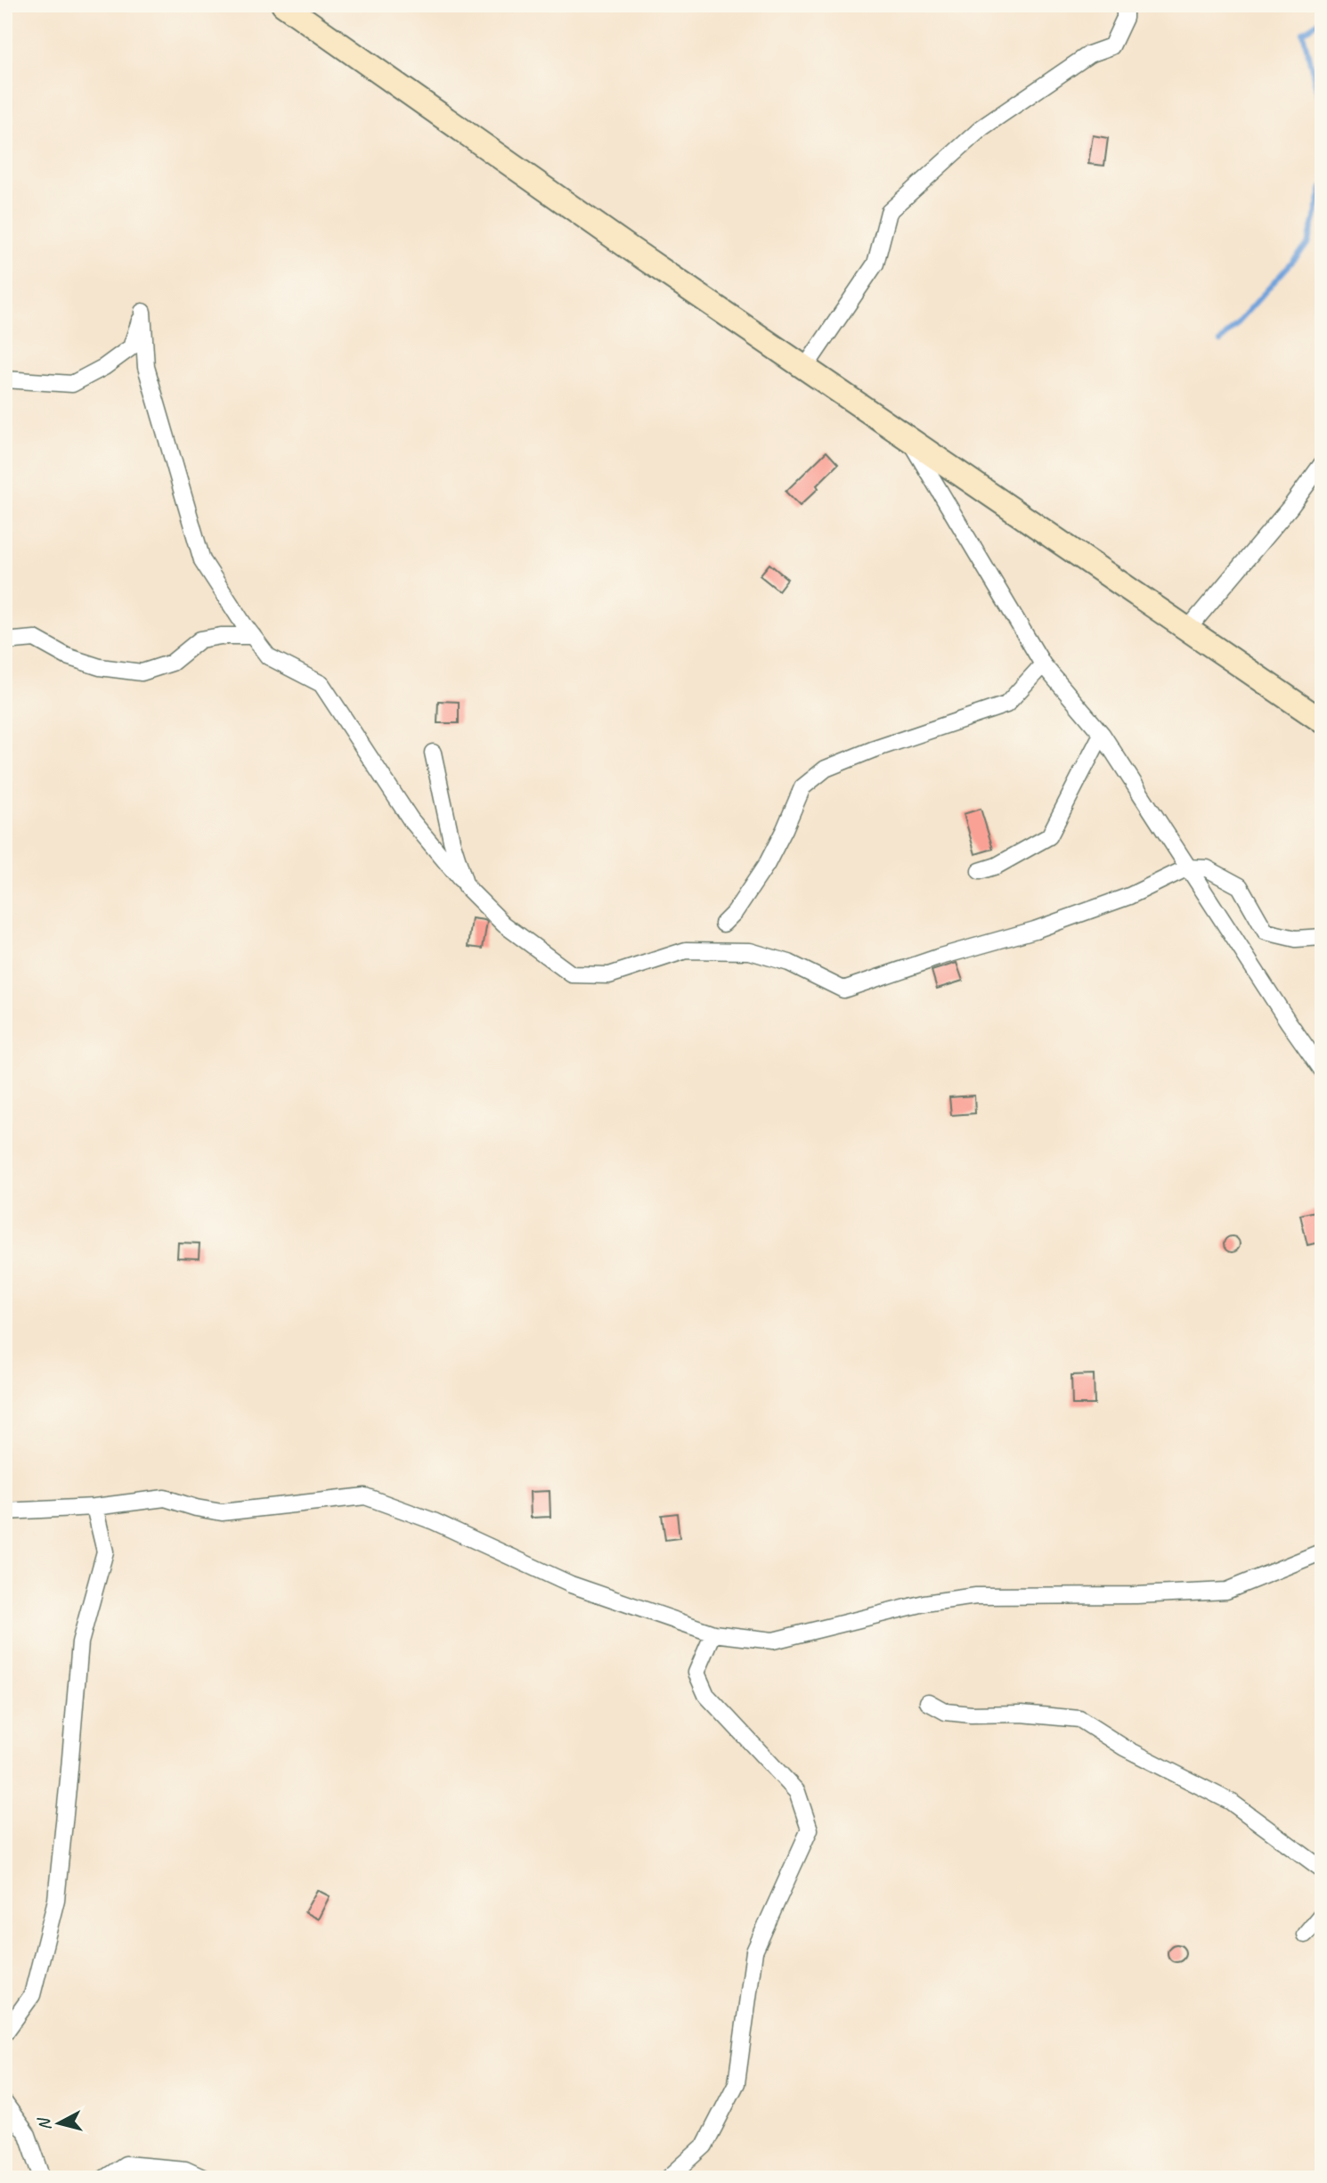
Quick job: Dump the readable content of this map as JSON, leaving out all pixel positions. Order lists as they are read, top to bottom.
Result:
{
  "north": "left"
}
